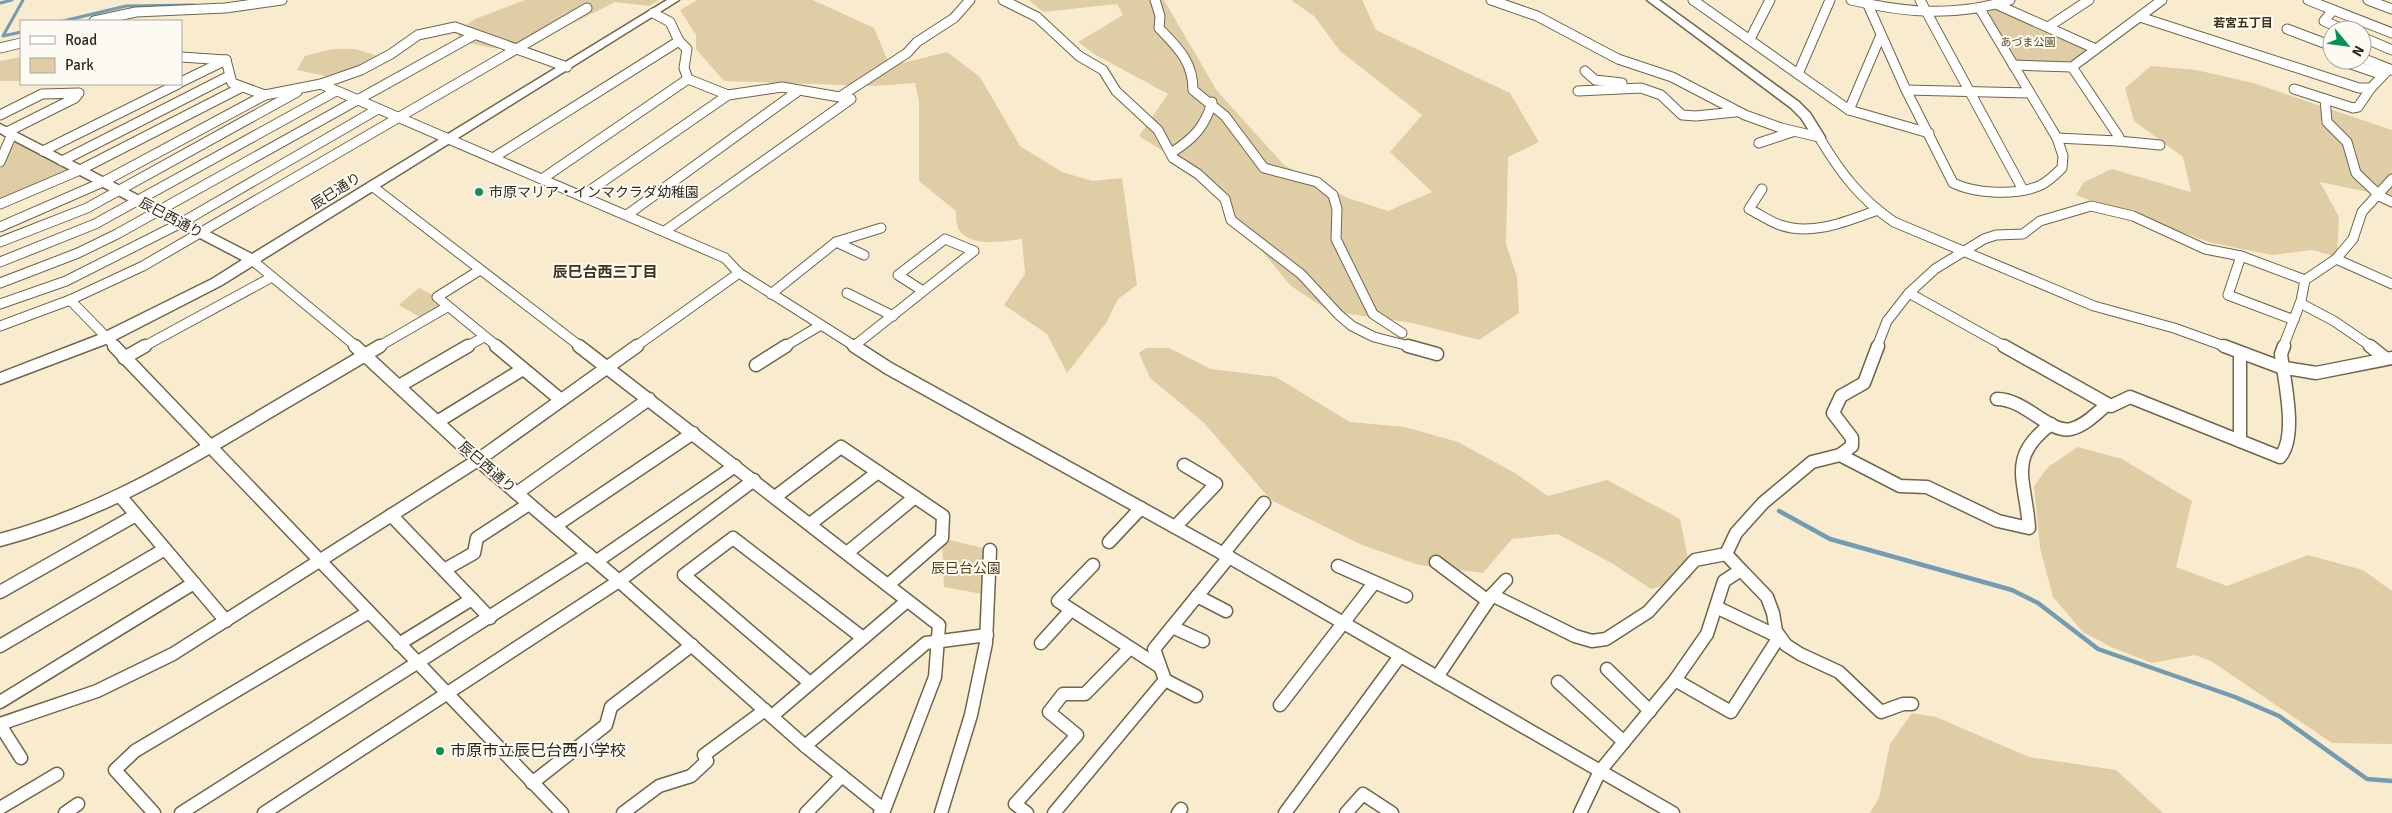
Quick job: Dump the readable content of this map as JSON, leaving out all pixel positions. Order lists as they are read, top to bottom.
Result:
{
  "streets": {
    "street": ["辰巳通り", "辰巳西通り"]
  },
  "crossings": [
    ["辰巳通り", "辰巳西通り"]
  ],
  "districts": ["若宮五丁目", "辰巳台西三丁目"],
  "parks": ["あづま公園", "辰巳台公園"],
  "places": ["市原マリア・インマクラダ幼稚園", "市原市立辰巳台西小学校"],
  "legend": ["Road", "Park"],
  "north": "bottom right"
}
